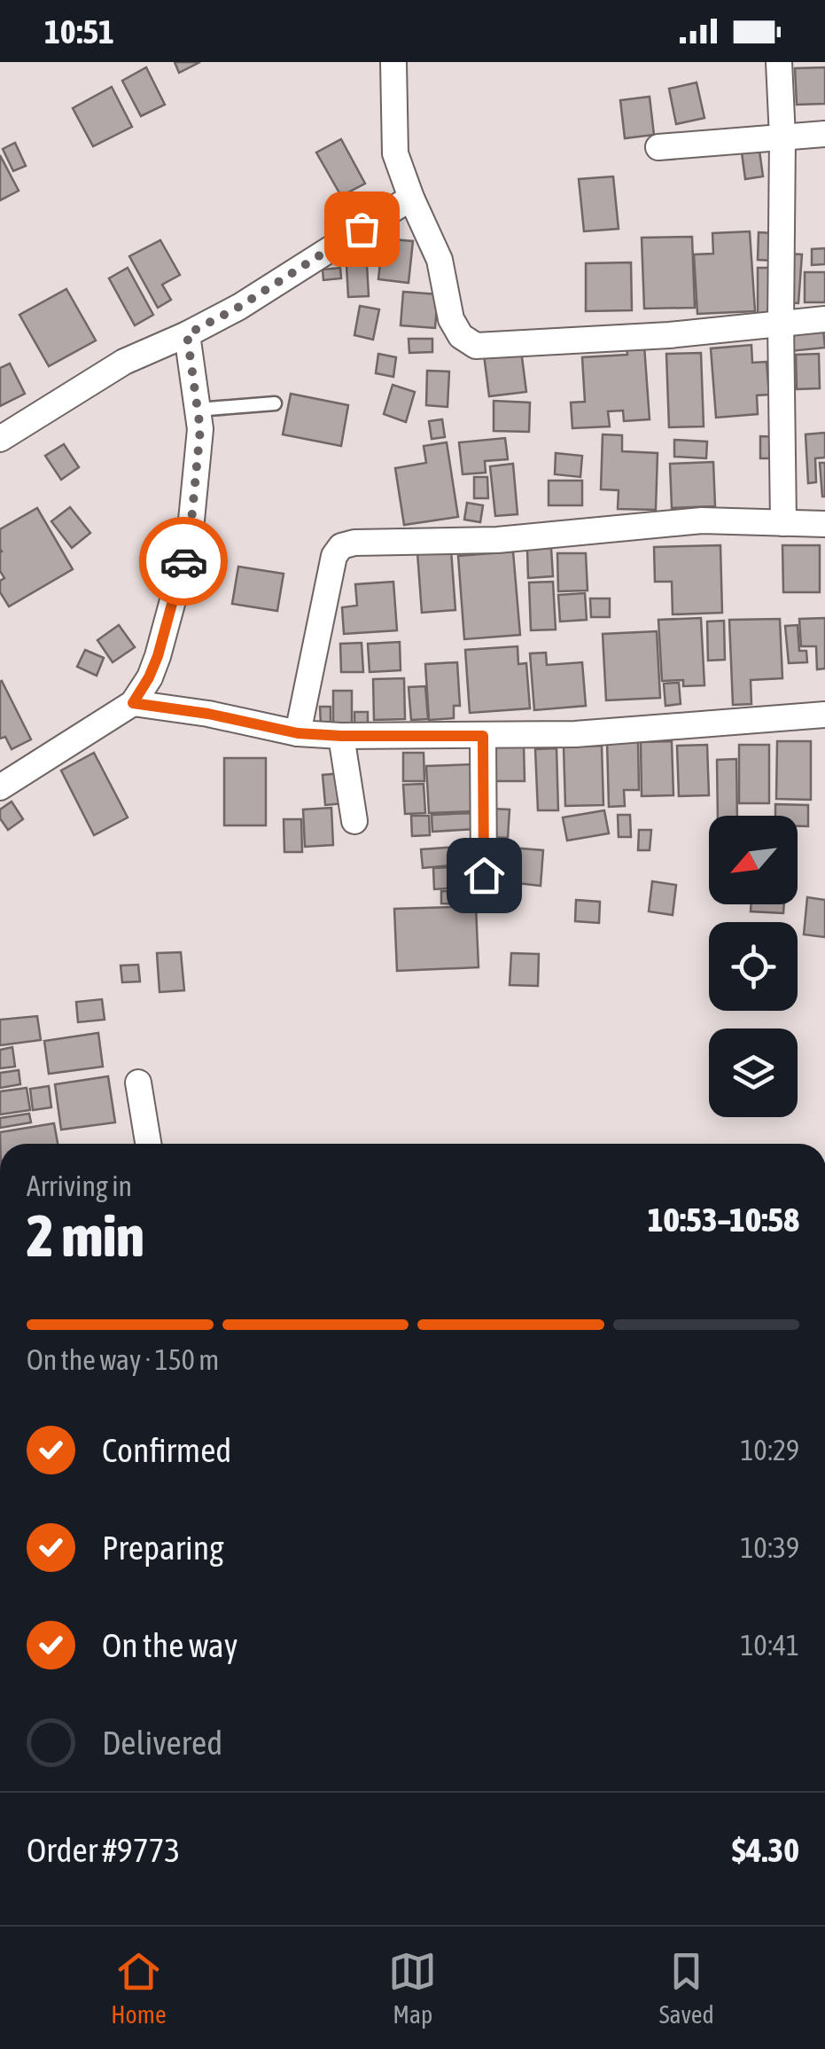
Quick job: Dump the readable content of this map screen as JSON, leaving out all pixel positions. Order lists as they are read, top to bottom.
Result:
{
  "north": "bottom left",
  "page": {
    "status": "10:51",
    "heading": ["2 min", "Arriving in", "10:53–10:58"],
    "panel": ["Order #9773", "$4.30"],
    "bar": "On the way · 150 m",
    "list": [
      ["Confirmed", "10:29"],
      ["Preparing", "10:39"],
      ["On the way", "10:41"],
      "Delivered"
    ],
    "tabs": ["Home", "Map", "Saved"]
  }
}
